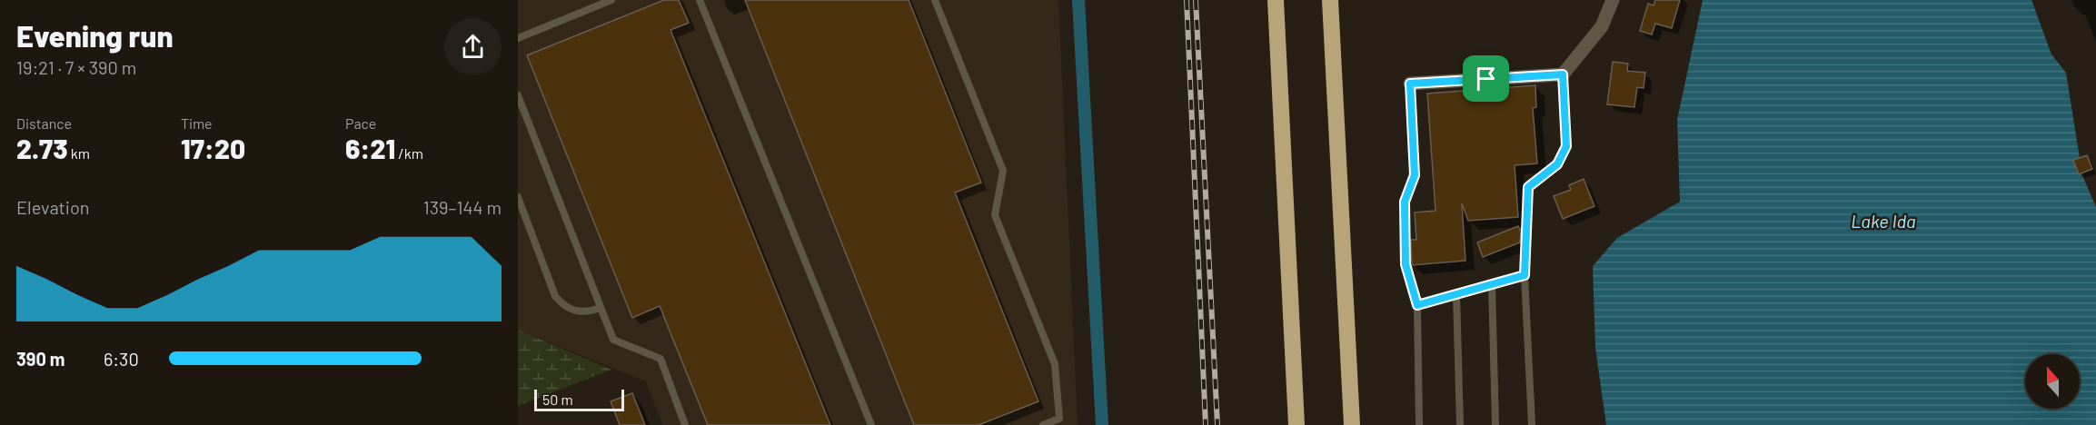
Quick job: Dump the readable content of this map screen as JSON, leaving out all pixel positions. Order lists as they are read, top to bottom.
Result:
{
  "water": ["Lake Ida"],
  "scale_bar": "50 m",
  "north": "top",
  "page": {
    "heading": ["Evening run", "19:21 · 7 × 390 m"],
    "stats": [
      ["Distance", "2.73 km"],
      ["Time", "17:20"],
      ["Pace", "6:21 /km"]
    ],
    "chart": ["Elevation", "139–144 m"],
    "list": [
      {
        "name": "390 m",
        "note": "6:30"
      }
    ],
    "scale": "50 m"
  }
}
